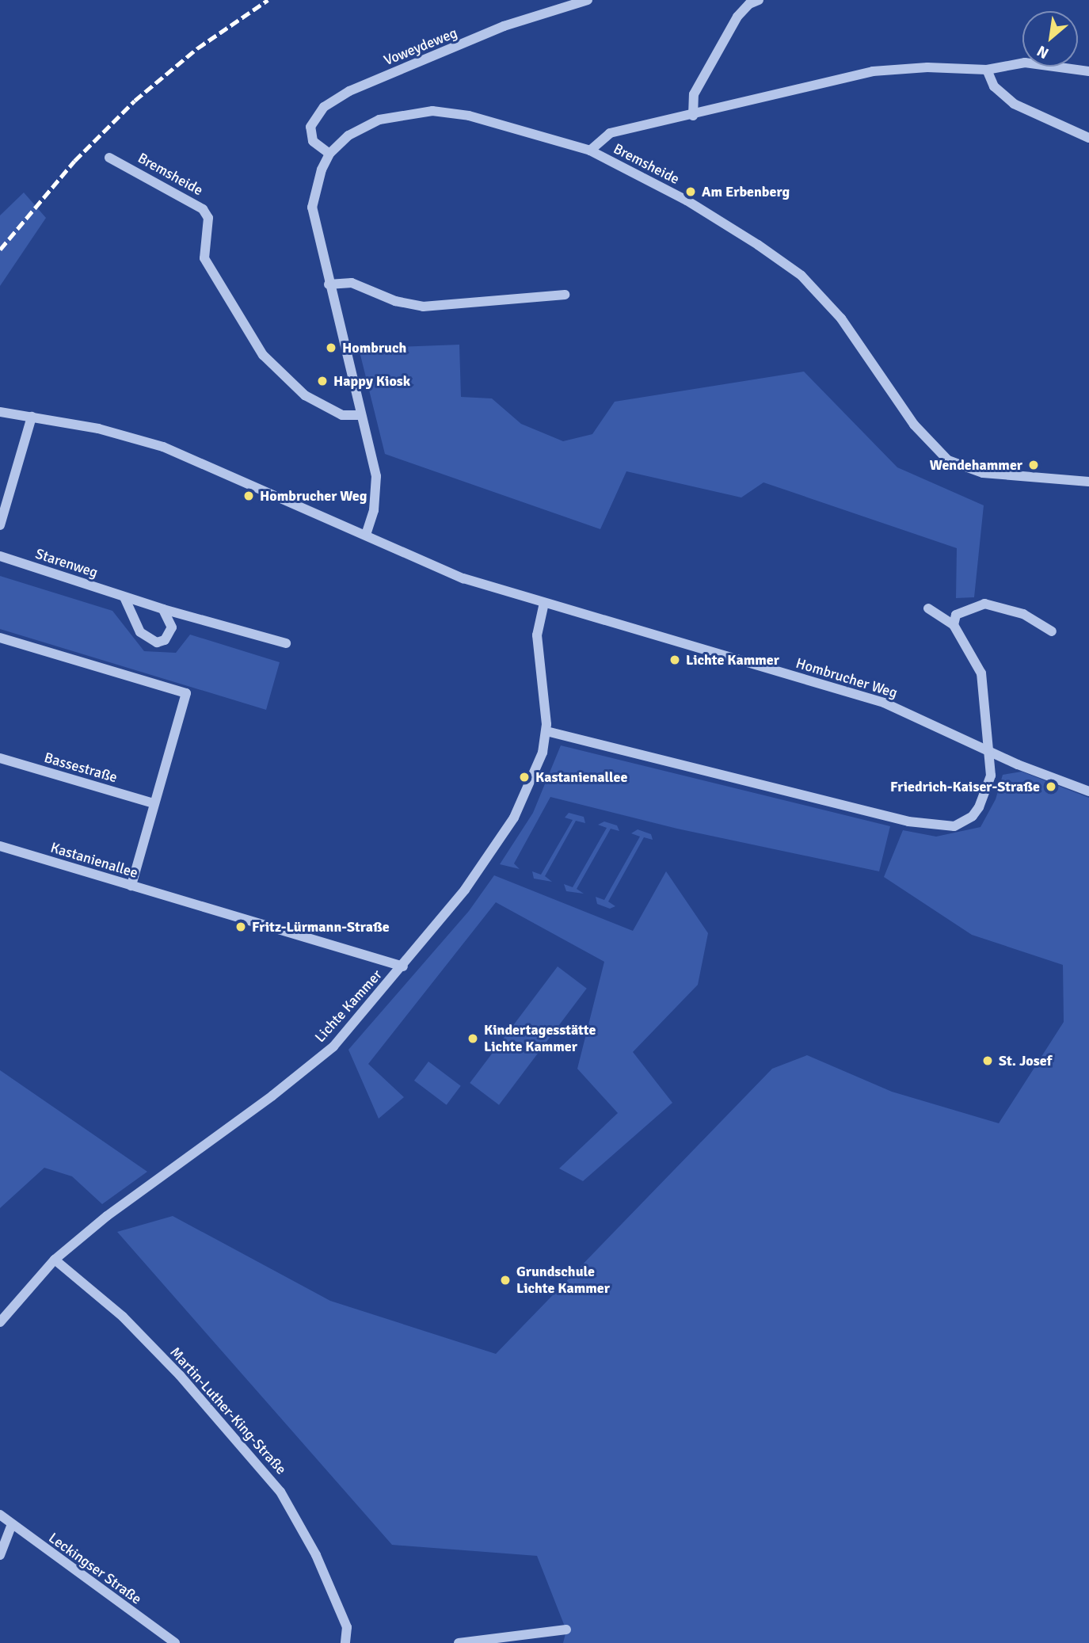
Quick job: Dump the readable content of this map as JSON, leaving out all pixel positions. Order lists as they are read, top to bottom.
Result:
{
  "streets": {
    "street": [
      "Voweydeweg",
      "Bremsheide",
      "Starenweg",
      "Hombrucher Weg",
      "Bassestraße",
      "Kastanienallee",
      "Lichte Kammer",
      "Martin-Luther-King-Straße",
      "Leckingser Straße"
    ]
  },
  "crossings": [
    ["Voweydeweg", "Bremsheide"],
    ["Bremsheide", "Hombrucher Weg"],
    ["Hombrucher Weg", "Lichte Kammer"],
    ["Kastanienallee", "Lichte Kammer"],
    ["Lichte Kammer", "Martin-Luther-King-Straße"]
  ],
  "places": [
    "Am Erbenberg",
    "Hombruch",
    "Happy Kiosk",
    "Wendehammer",
    "Hombrucher Weg",
    "Lichte Kammer",
    "Kastanienallee",
    "Friedrich-Kaiser-Straße",
    "Fritz-Lürmann-Straße",
    "Kindertagesstätte Lichte Kammer",
    "St. Josef",
    "Grundschule Lichte Kammer"
  ],
  "north": "bottom left"
}
